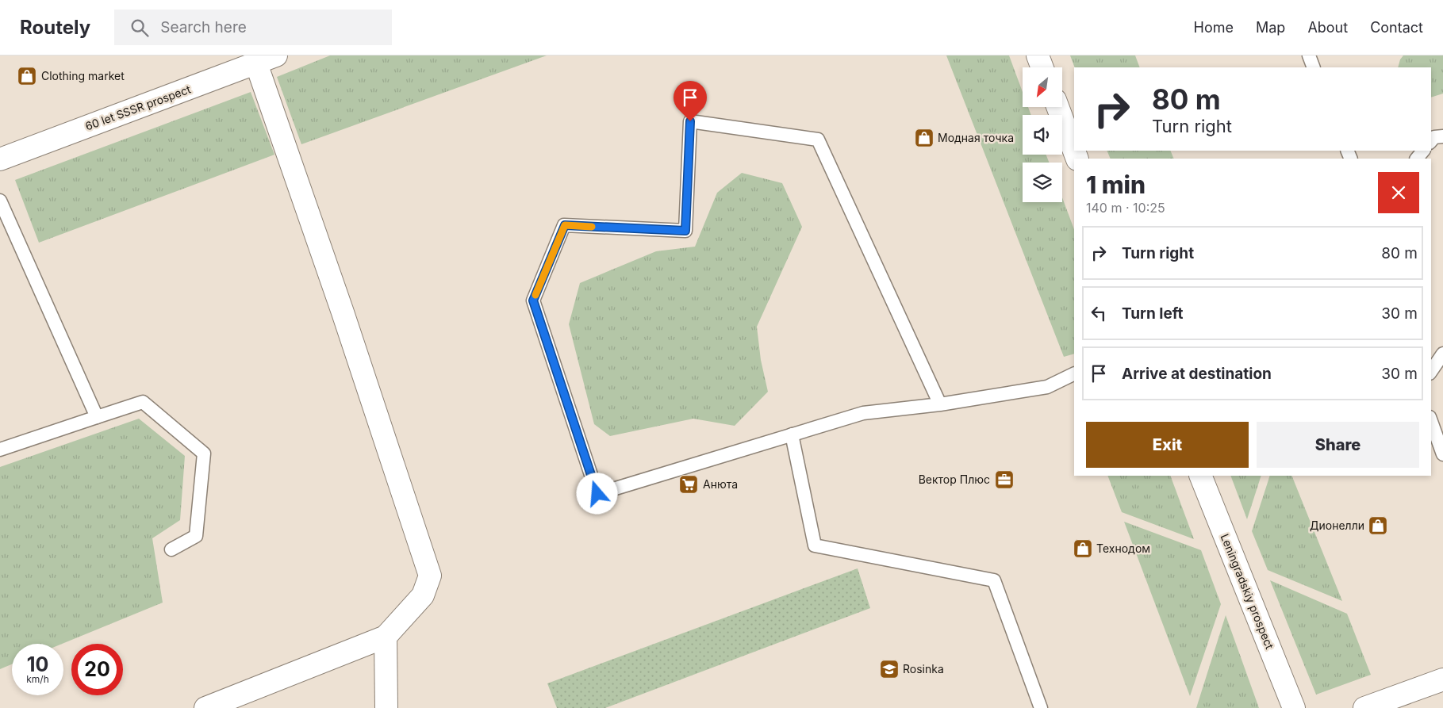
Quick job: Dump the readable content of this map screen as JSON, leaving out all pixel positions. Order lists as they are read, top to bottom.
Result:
{
  "streets": {
    "street": ["60 let SSSR prospect", "Leningradskiy prospect"]
  },
  "places": {
    "shop": [
      "Сlothing market",
      "Модная точка",
      "Дионелли",
      "Технодом"
    ],
    "office": ["Вектор Плюс"],
    "supermarket": ["Анюта"],
    "school or university": ["Rosinka"]
  },
  "north": "bottom left",
  "page": {
    "header": "Routely",
    "search": "Search here",
    "nav": [
      "Home",
      "Map",
      "About",
      "Contact"
    ],
    "turn": ["80 m", "Turn right"],
    "heading": ["1 min", "140 m · 10:25"],
    "list": [
      {
        "name": "Turn right",
        "value": "80 m"
      },
      {
        "name": "Turn left",
        "value": "30 m"
      },
      {
        "name": "Arrive at destination",
        "value": "30 m"
      }
    ],
    "buttons": ["Exit", "Share"],
    "speed": "10 km/h",
    "limit": "20"
  }
}
